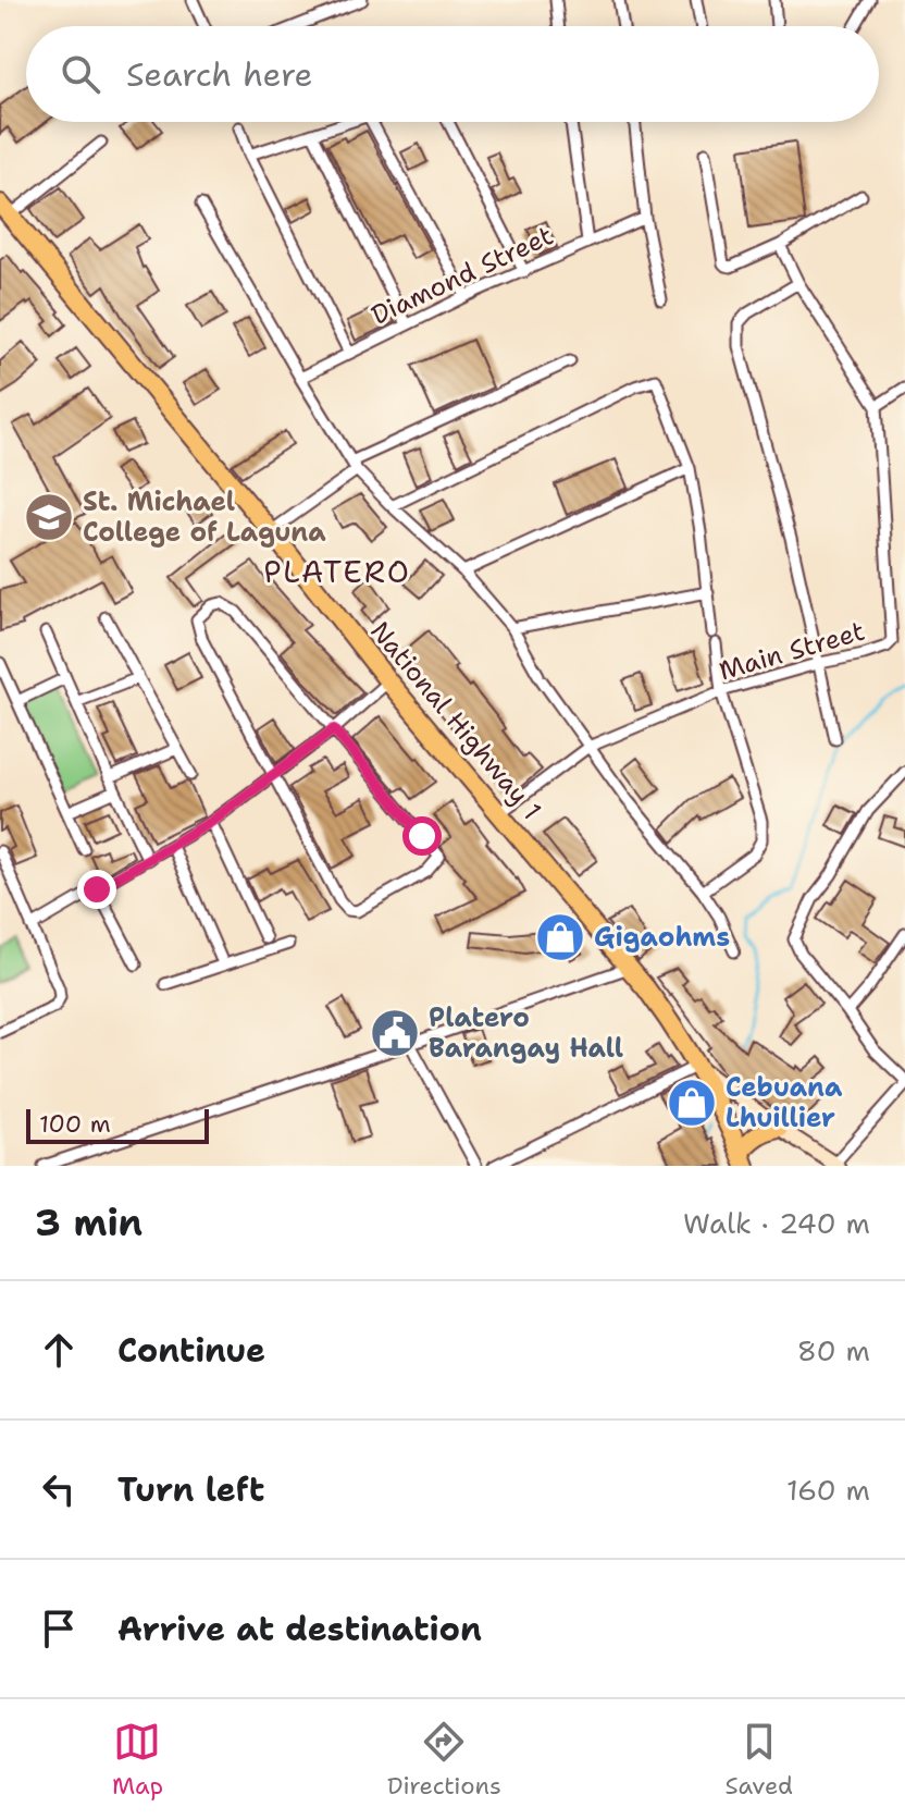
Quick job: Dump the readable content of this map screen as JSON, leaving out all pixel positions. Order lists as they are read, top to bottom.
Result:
{
  "streets": {
    "highway": ["National Highway 1"],
    "street": ["Diamond Street", "Main Street"]
  },
  "crossings": [
    ["Main Street", "National Highway 1"]
  ],
  "districts": ["PLATERO"],
  "places": {
    "school or university": ["St. Michael College of Laguna"],
    "shop": ["Gigaohms", "Cebuana Lhuillier"],
    "public building": ["Platero Barangay Hall"]
  },
  "scale_bar": "100 m",
  "page": {
    "search": "Search here",
    "scale": "100 m",
    "heading": ["3 min", "Walk · 240 m"],
    "list": [
      ["Continue", "80 m"],
      ["Turn left", "160 m"],
      "Arrive at destination"
    ],
    "nav": ["Map", "Directions", "Saved"]
  }
}
